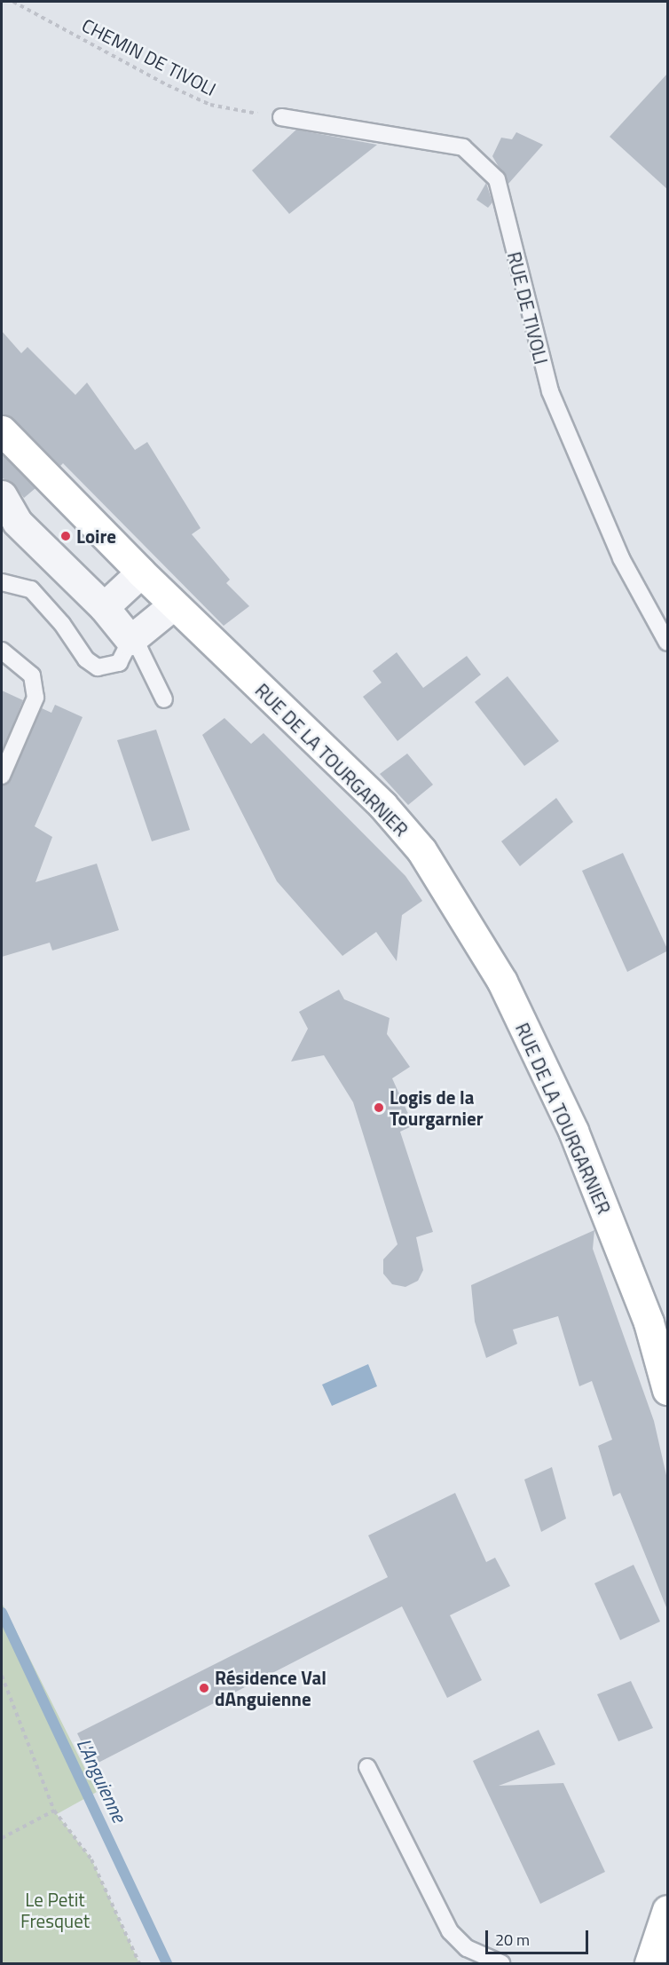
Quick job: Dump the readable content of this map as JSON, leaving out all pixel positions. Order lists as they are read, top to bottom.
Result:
{
  "streets": {
    "street": ["RUE DE LA TOURGARNIER"],
    "lane": ["RUE DE TIVOLI"],
    "path": ["CHEMIN DE TIVOLI"]
  },
  "crossings": [
    ["CHEMIN DE TIVOLI", "RUE DE TIVOLI"]
  ],
  "water": ["L'Anguienne"],
  "parks": ["Le Petit Fresquet"],
  "places": ["Loire", "Logis de la Tourgarnier", "Résidence Val dAnguienne"],
  "scale_bar": "20 m"
}
